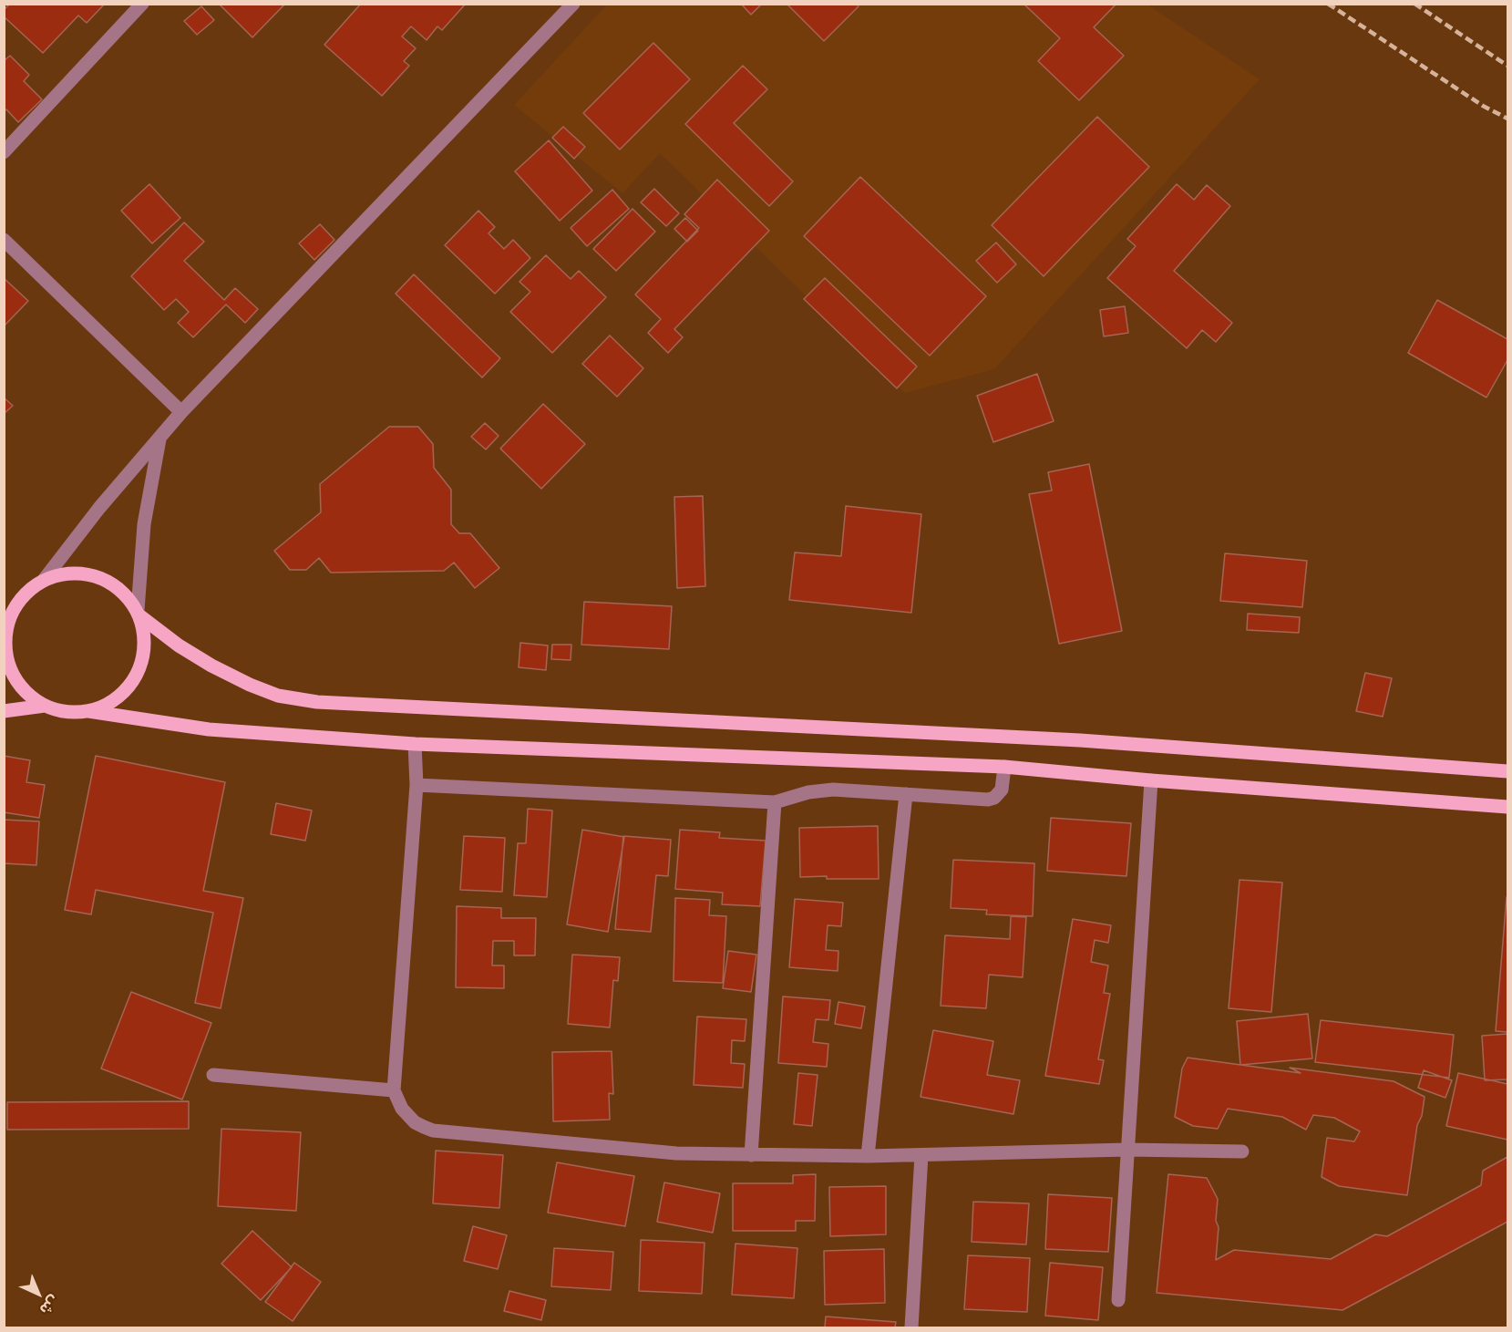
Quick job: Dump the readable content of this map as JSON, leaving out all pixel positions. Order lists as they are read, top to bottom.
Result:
{
  "north": "bottom right"
}
